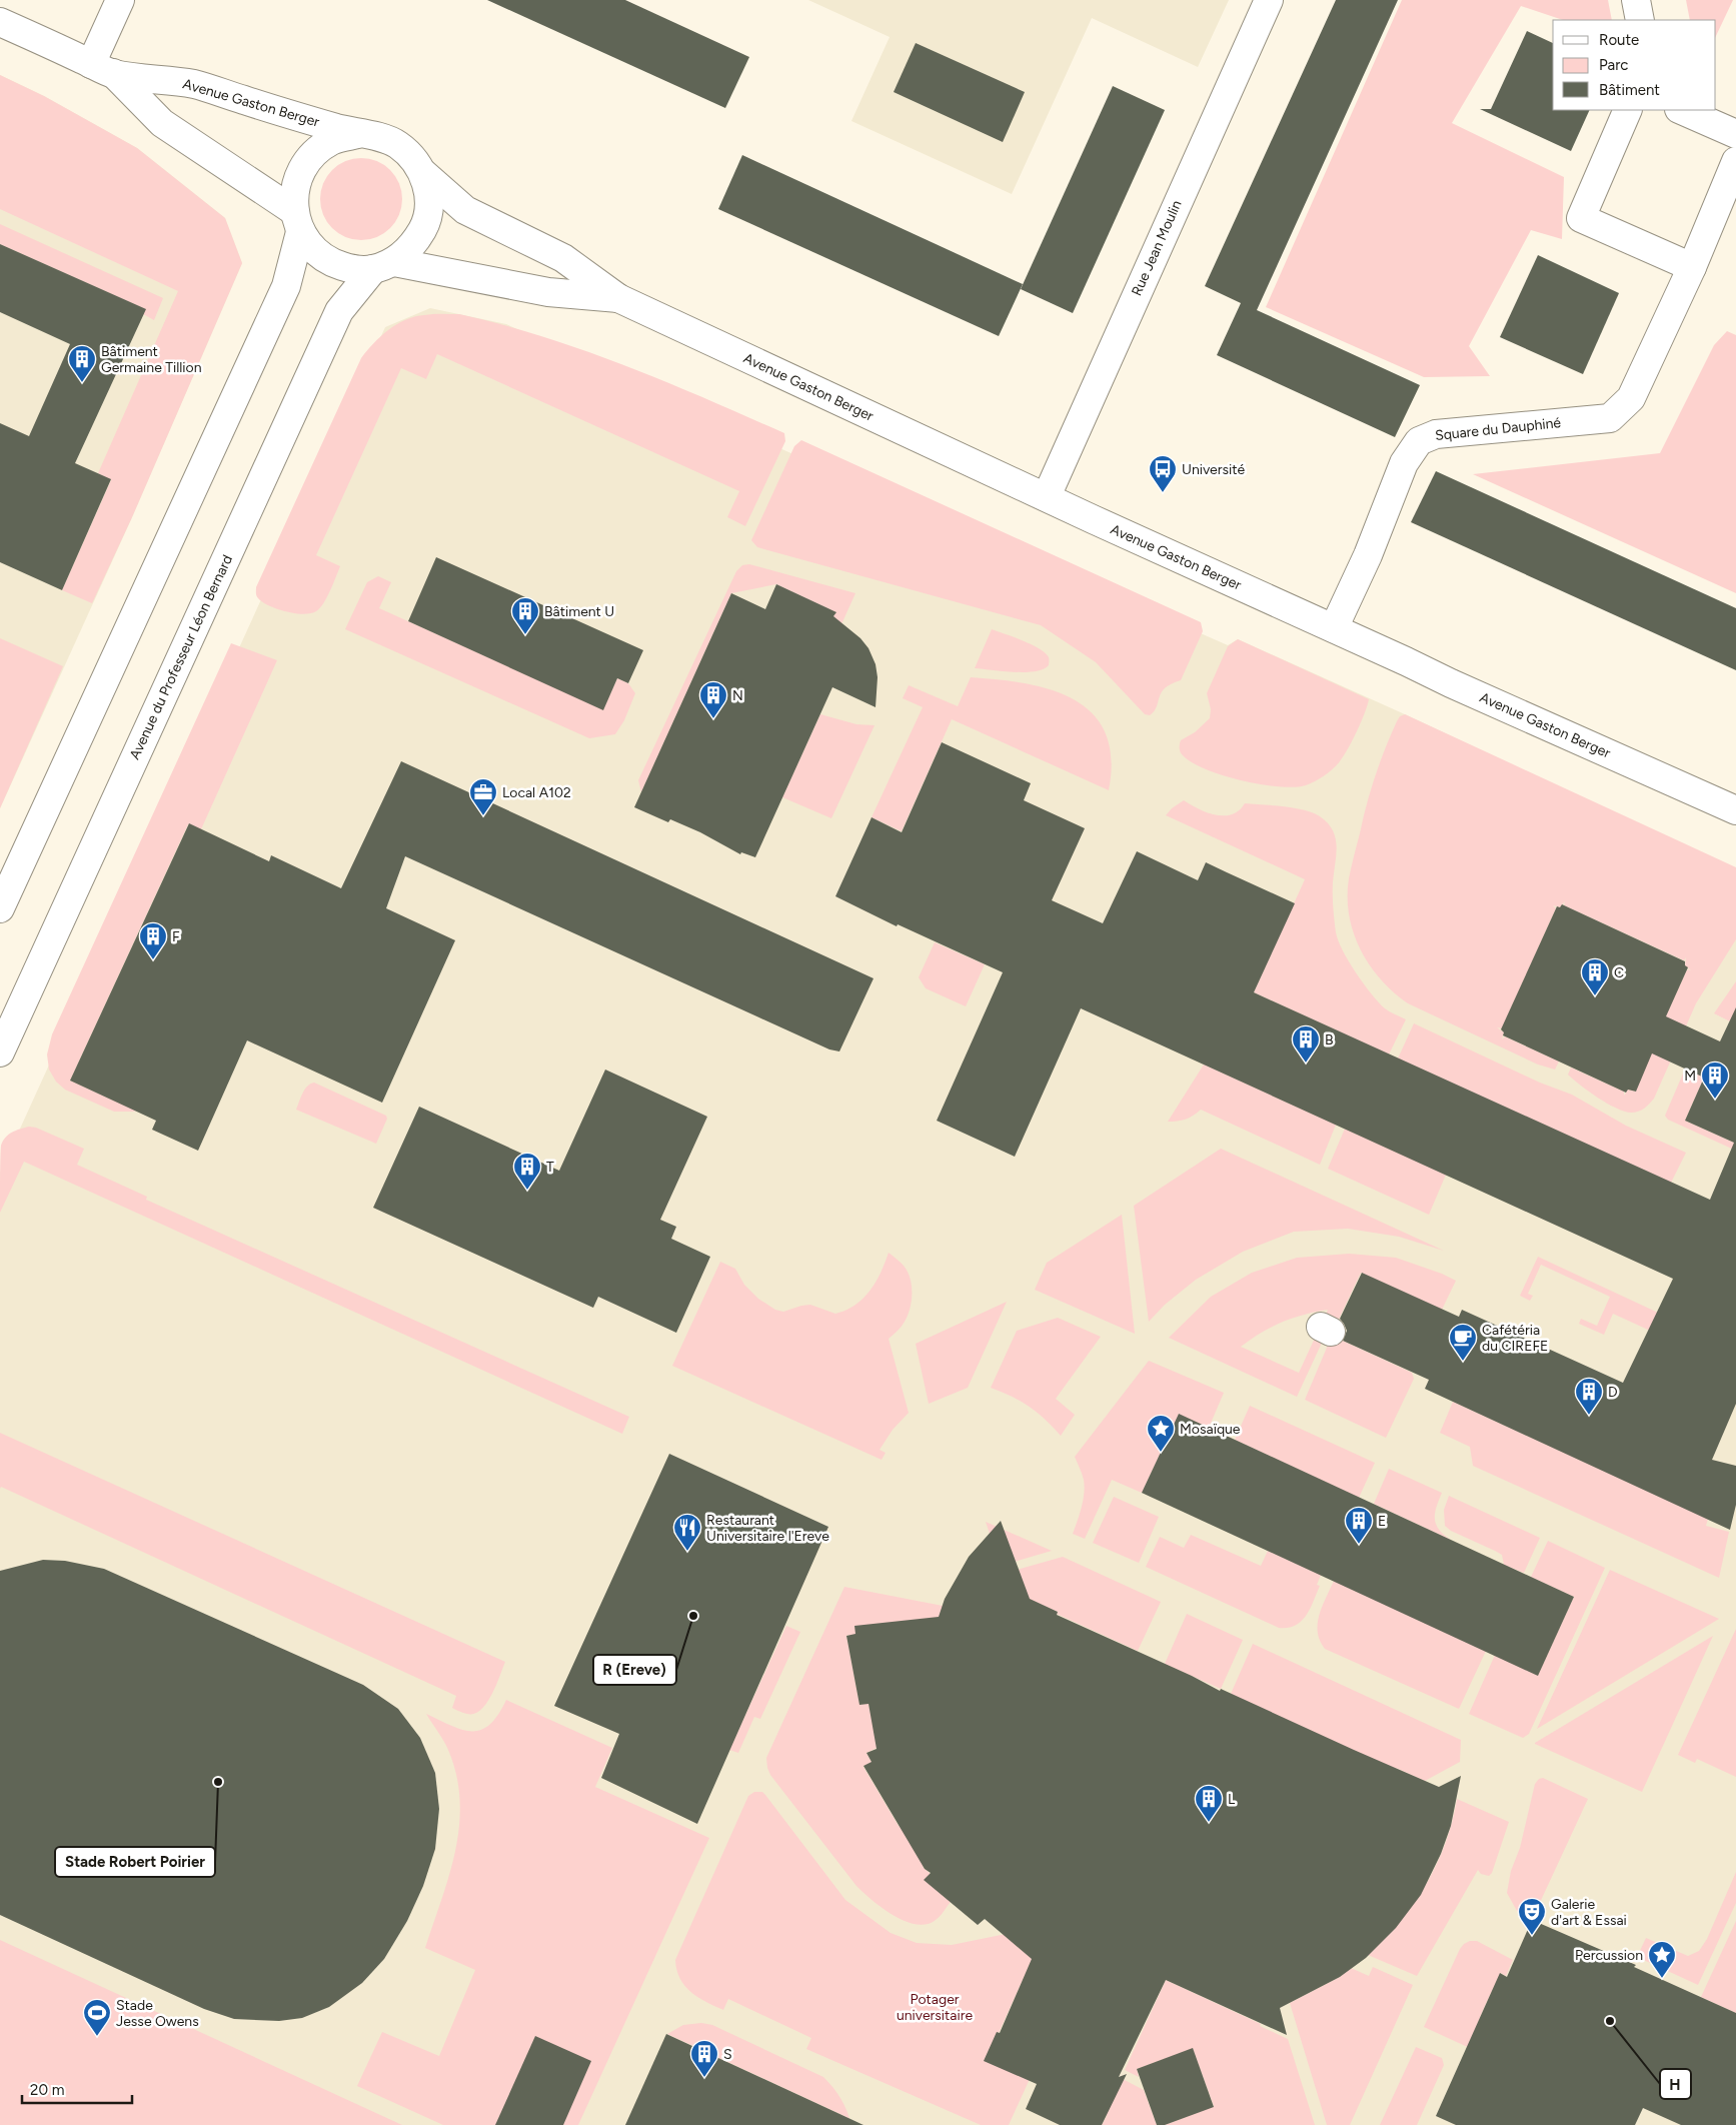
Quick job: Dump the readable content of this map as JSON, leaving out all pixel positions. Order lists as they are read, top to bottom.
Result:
{
  "streets": {
    "street": [
      "Avenue Gaston Berger",
      "Rue Jean Moulin",
      "Square du Dauphiné",
      "Avenue du Professeur Léon Bernard"
    ]
  },
  "crossings": [
    ["Avenue Gaston Berger", "Rue Jean Moulin"],
    ["Avenue Gaston Berger", "Square du Dauphiné"],
    ["Avenue Gaston Berger", "Avenue du Professeur Léon Bernard"]
  ],
  "parks": ["Potager universitaire"],
  "places": {
    "building": [
      "Bâtiment Germaine Tillion",
      "Bâtiment U",
      "N",
      "F",
      "C",
      "B",
      "M",
      "T",
      "D",
      "E",
      "L",
      "S"
    ],
    "bus stop": ["Université"],
    "office": ["Local A102"],
    "cafe": ["Cafétéria du CIREFE"],
    "place": ["Mosaïque", "Percussion"],
    "restaurant": ["Restaurant Universitaire l'Ereve"],
    "other": ["R (Ereve)", "Stade Robert Poirier", "H"],
    "theatre": ["Galerie d'art & Essai"],
    "sports": ["Stade Jesse Owens"]
  },
  "legend": ["Route", "Parc", "Bâtiment"],
  "scale_bar": "20 m"
}
